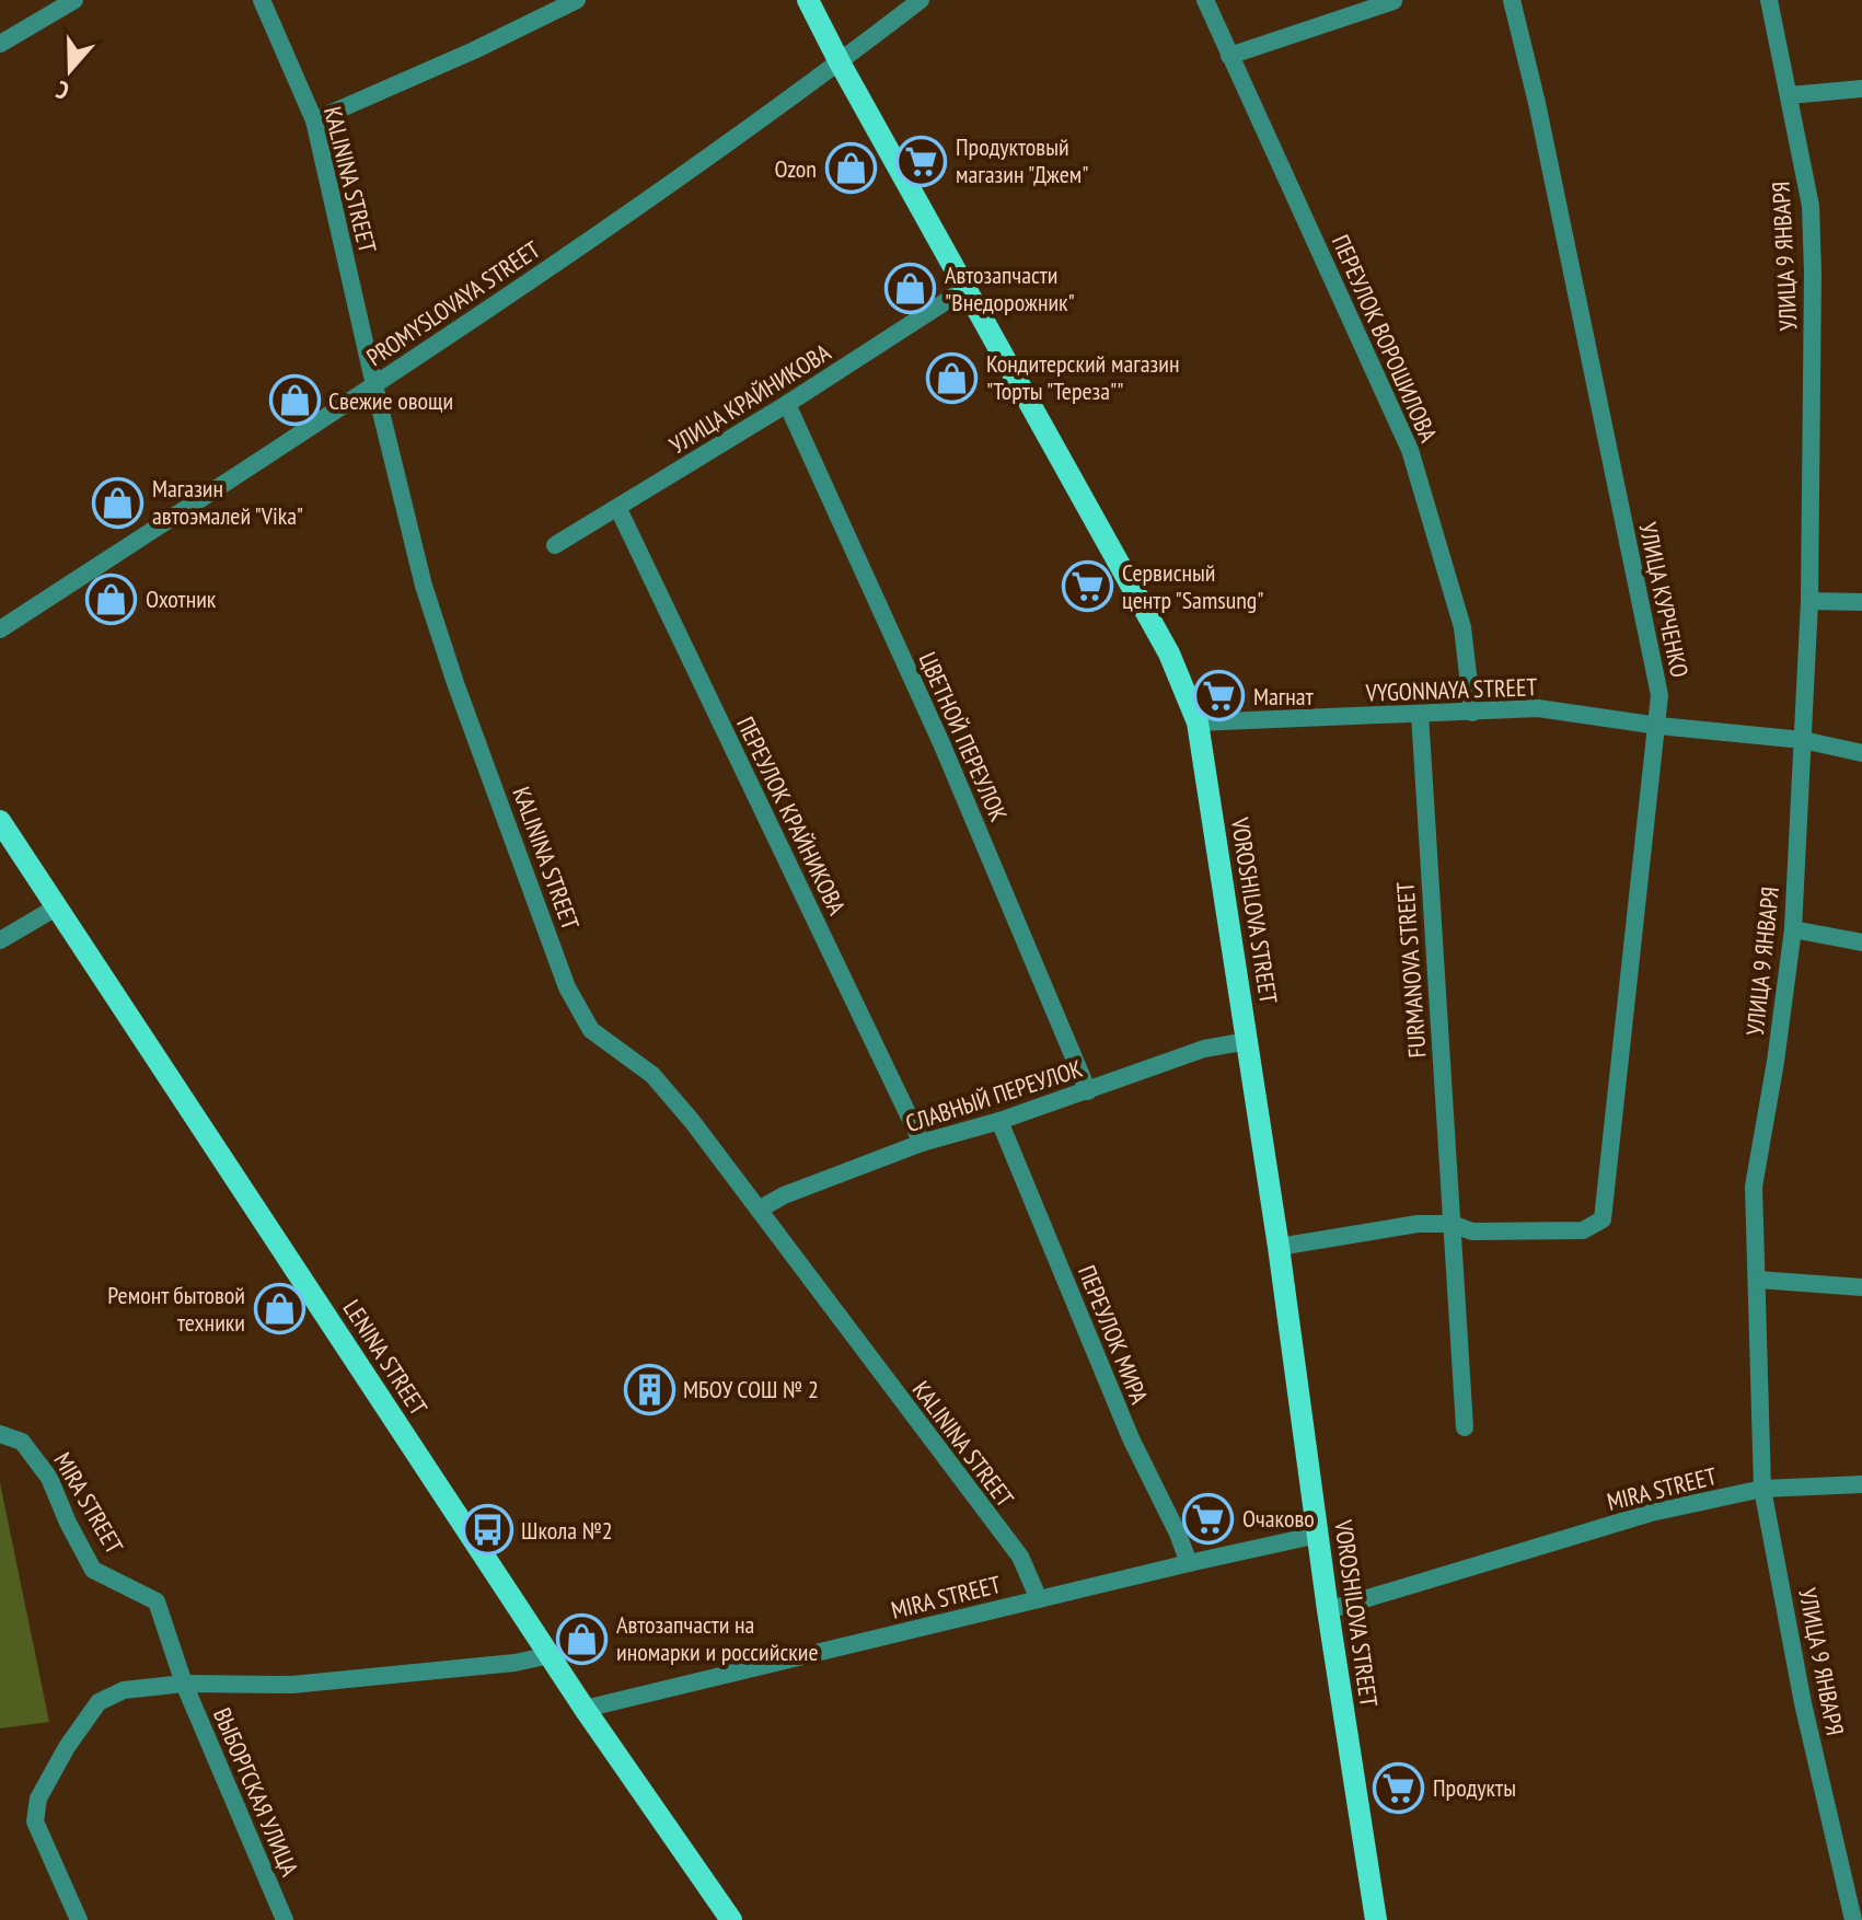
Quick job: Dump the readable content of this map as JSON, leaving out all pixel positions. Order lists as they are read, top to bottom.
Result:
{
  "streets": {
    "main road": ["VOROSHILOVA STREET", "LENINA STREET"],
    "street": [
      "KALININA STREET",
      "УЛИЦА 9 ЯНВАРЯ",
      "PROMYSLOVAYA STREET",
      "ПЕРЕУЛОК ВОРОШИЛОВА",
      "УЛИЦА КРАЙНИКОВА",
      "УЛИЦА КУРЧЕНКО",
      "VYGONNAYA STREET",
      "ЦВЕТНОЙ ПЕРЕУЛОК",
      "ПЕРЕУЛОК КРАЙНИКОВА",
      "FURMANOVA STREET",
      "СЛАВНЫЙ ПЕРЕУЛОК",
      "ПЕРЕУЛОК МИРА",
      "MIRA STREET",
      "ВЫБОРГСКАЯ УЛИЦА"
    ]
  },
  "crossings": [
    ["KALININA STREET", "PROMYSLOVAYA STREET"],
    ["KALININA STREET", "СЛАВНЫЙ ПЕРЕУЛОК"],
    ["KALININA STREET", "MIRA STREET"],
    ["УЛИЦА 9 ЯНВАРЯ", "VYGONNAYA STREET"],
    ["УЛИЦА 9 ЯНВАРЯ", "MIRA STREET"],
    ["PROMYSLOVAYA STREET", "VOROSHILOVA STREET"],
    ["ПЕРЕУЛОК ВОРОШИЛОВА", "VYGONNAYA STREET"],
    ["УЛИЦА КРАЙНИКОВА", "ЦВЕТНОЙ ПЕРЕУЛОК"],
    ["УЛИЦА КРАЙНИКОВА", "ПЕРЕУЛОК КРАЙНИКОВА"],
    ["УЛИЦА КРАЙНИКОВА", "VOROSHILOVA STREET"],
    ["УЛИЦА КУРЧЕНКО", "VYGONNAYA STREET"],
    ["УЛИЦА КУРЧЕНКО", "FURMANOVA STREET"],
    ["VYGONNAYA STREET", "VOROSHILOVA STREET"],
    ["VYGONNAYA STREET", "FURMANOVA STREET"],
    ["ЦВЕТНОЙ ПЕРЕУЛОК", "СЛАВНЫЙ ПЕРЕУЛОК"],
    ["ПЕРЕУЛОК КРАЙНИКОВА", "СЛАВНЫЙ ПЕРЕУЛОК"],
    ["VOROSHILOVA STREET", "СЛАВНЫЙ ПЕРЕУЛОК"],
    ["VOROSHILOVA STREET", "MIRA STREET"],
    ["СЛАВНЫЙ ПЕРЕУЛОК", "ПЕРЕУЛОК МИРА"],
    ["ПЕРЕУЛОК МИРА", "MIRA STREET"],
    ["LENINA STREET", "MIRA STREET"],
    ["MIRA STREET", "ВЫБОРГСКАЯ УЛИЦА"]
  ],
  "places": {
    "supermarket": [
      "Продуктовый магазин \"Джем\"",
      "Сервисный центр \"Samsung\"",
      "Магнат",
      "Очаково",
      "Продукты"
    ],
    "shop": [
      "Ozon",
      "Автозапчасти \"Внедорожник\"",
      "Кондитерский магазин \"Торты \"Тереза\"\"",
      "Свежие овощи",
      "Магазин автоэмалей \"Vika\"",
      "Охотник",
      "Ремонт бытовой техники",
      "Автозапчасти на иномарки и российские"
    ],
    "building": ["МБОУ СОШ № 2"],
    "bus stop": ["Школа №2"]
  },
  "north": "bottom"
}
